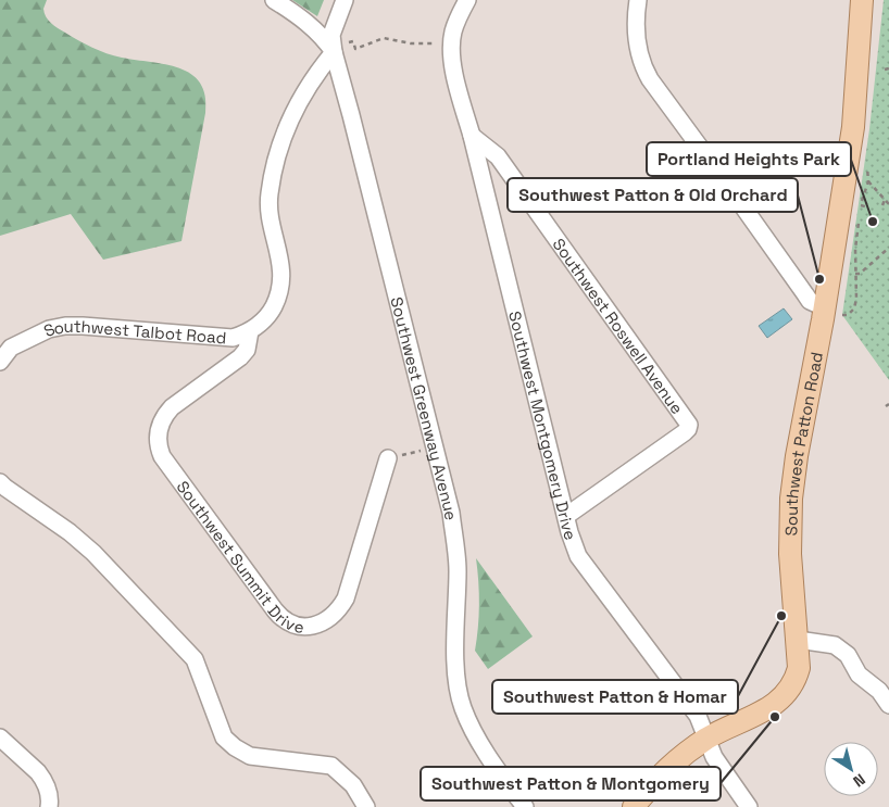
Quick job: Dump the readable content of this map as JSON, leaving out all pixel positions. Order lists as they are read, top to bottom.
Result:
{
  "streets": {
    "main road": ["Southwest Patton Road"],
    "street": [
      "Southwest Roswell Avenue",
      "Southwest Talbot Road",
      "Southwest Greenway Avenue",
      "Southwest Montgomery Drive",
      "Southwest Summit Drive"
    ]
  },
  "crossings": [
    ["Southwest Roswell Avenue", "Southwest Montgomery Drive"],
    ["Southwest Talbot Road", "Southwest Greenway Avenue"],
    ["Southwest Talbot Road", "Southwest Summit Drive"],
    ["Southwest Montgomery Drive", "Southwest Patton Road"]
  ],
  "places": [
    "Portland Heights Park",
    "Southwest Patton & Old Orchard",
    "Southwest Patton & Homar",
    "Southwest Patton & Montgomery"
  ],
  "north": "bottom right"
}
